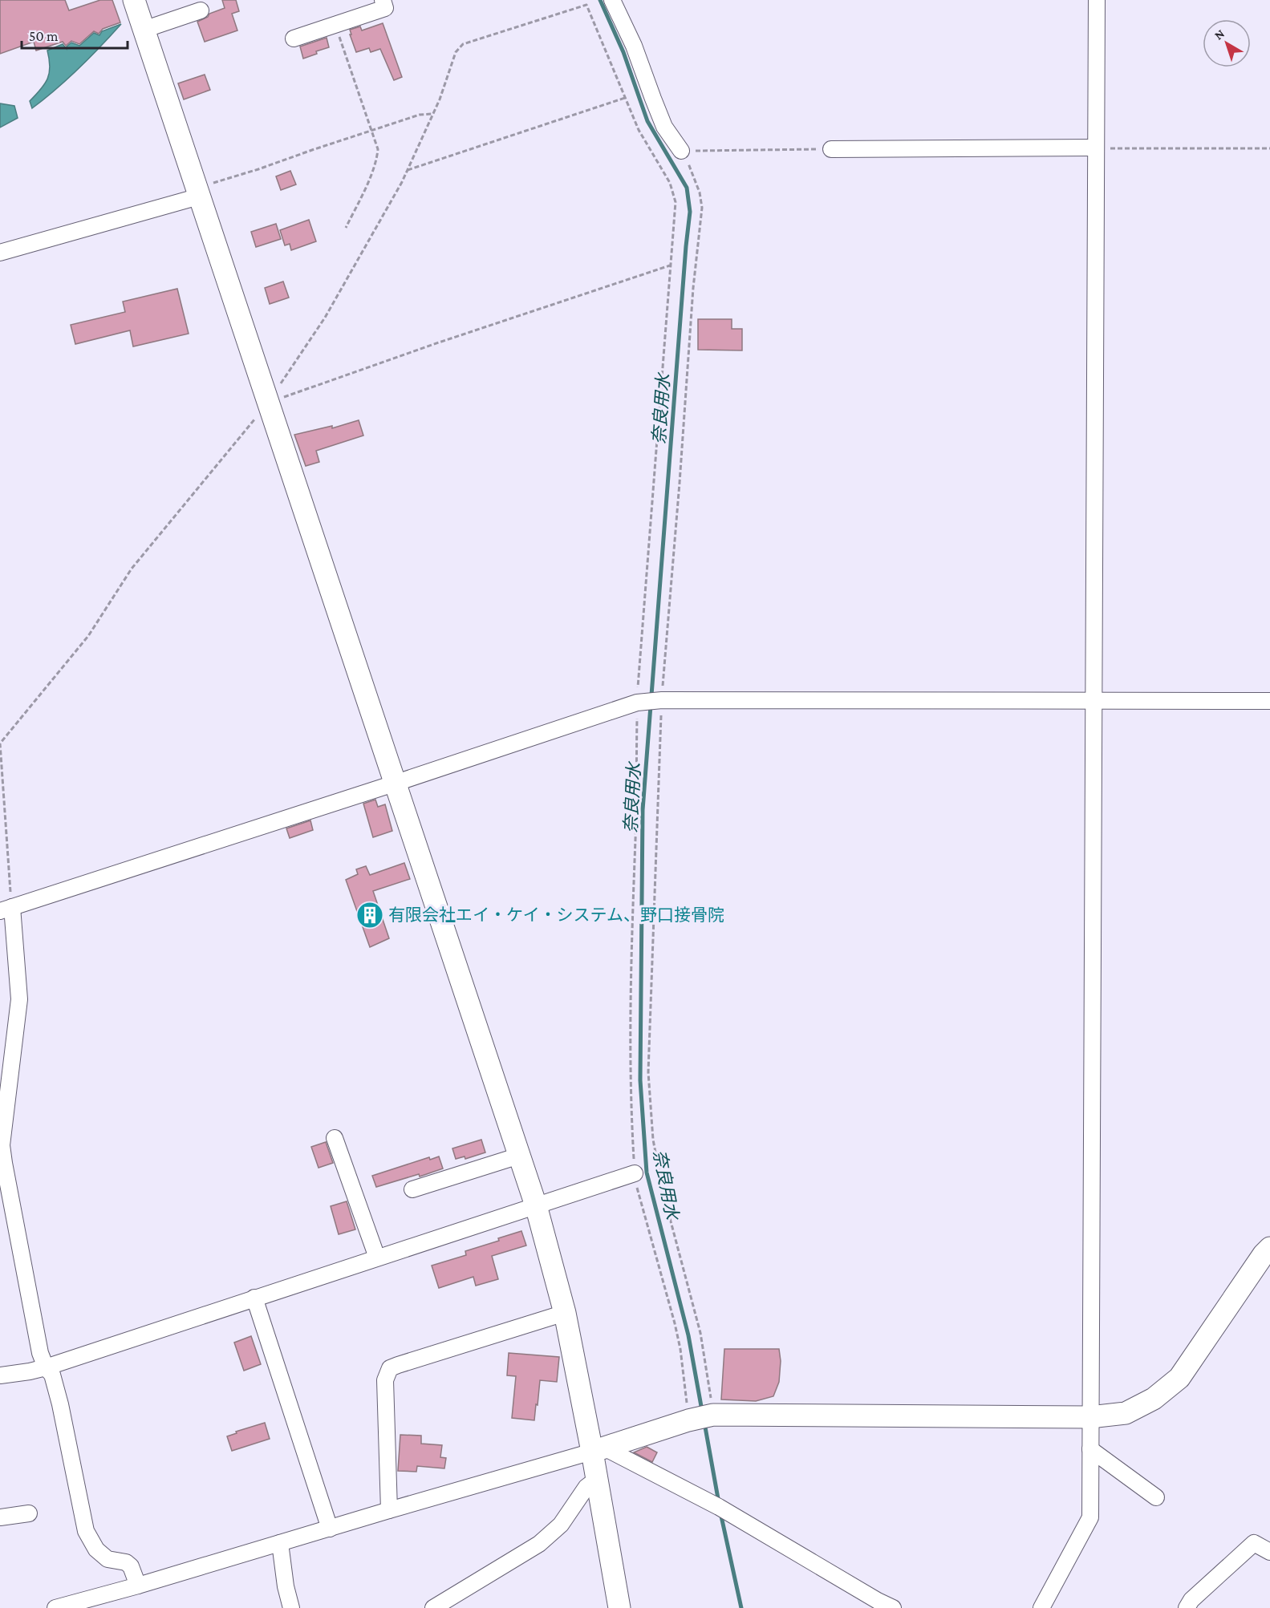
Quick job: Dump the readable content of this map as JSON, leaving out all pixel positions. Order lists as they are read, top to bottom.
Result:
{
  "water": ["奈良用水"],
  "places": {
    "building": ["有限会社エイ・ケイ・システム、野口接骨院"]
  },
  "scale_bar": "50 m",
  "north": "top left"
}
